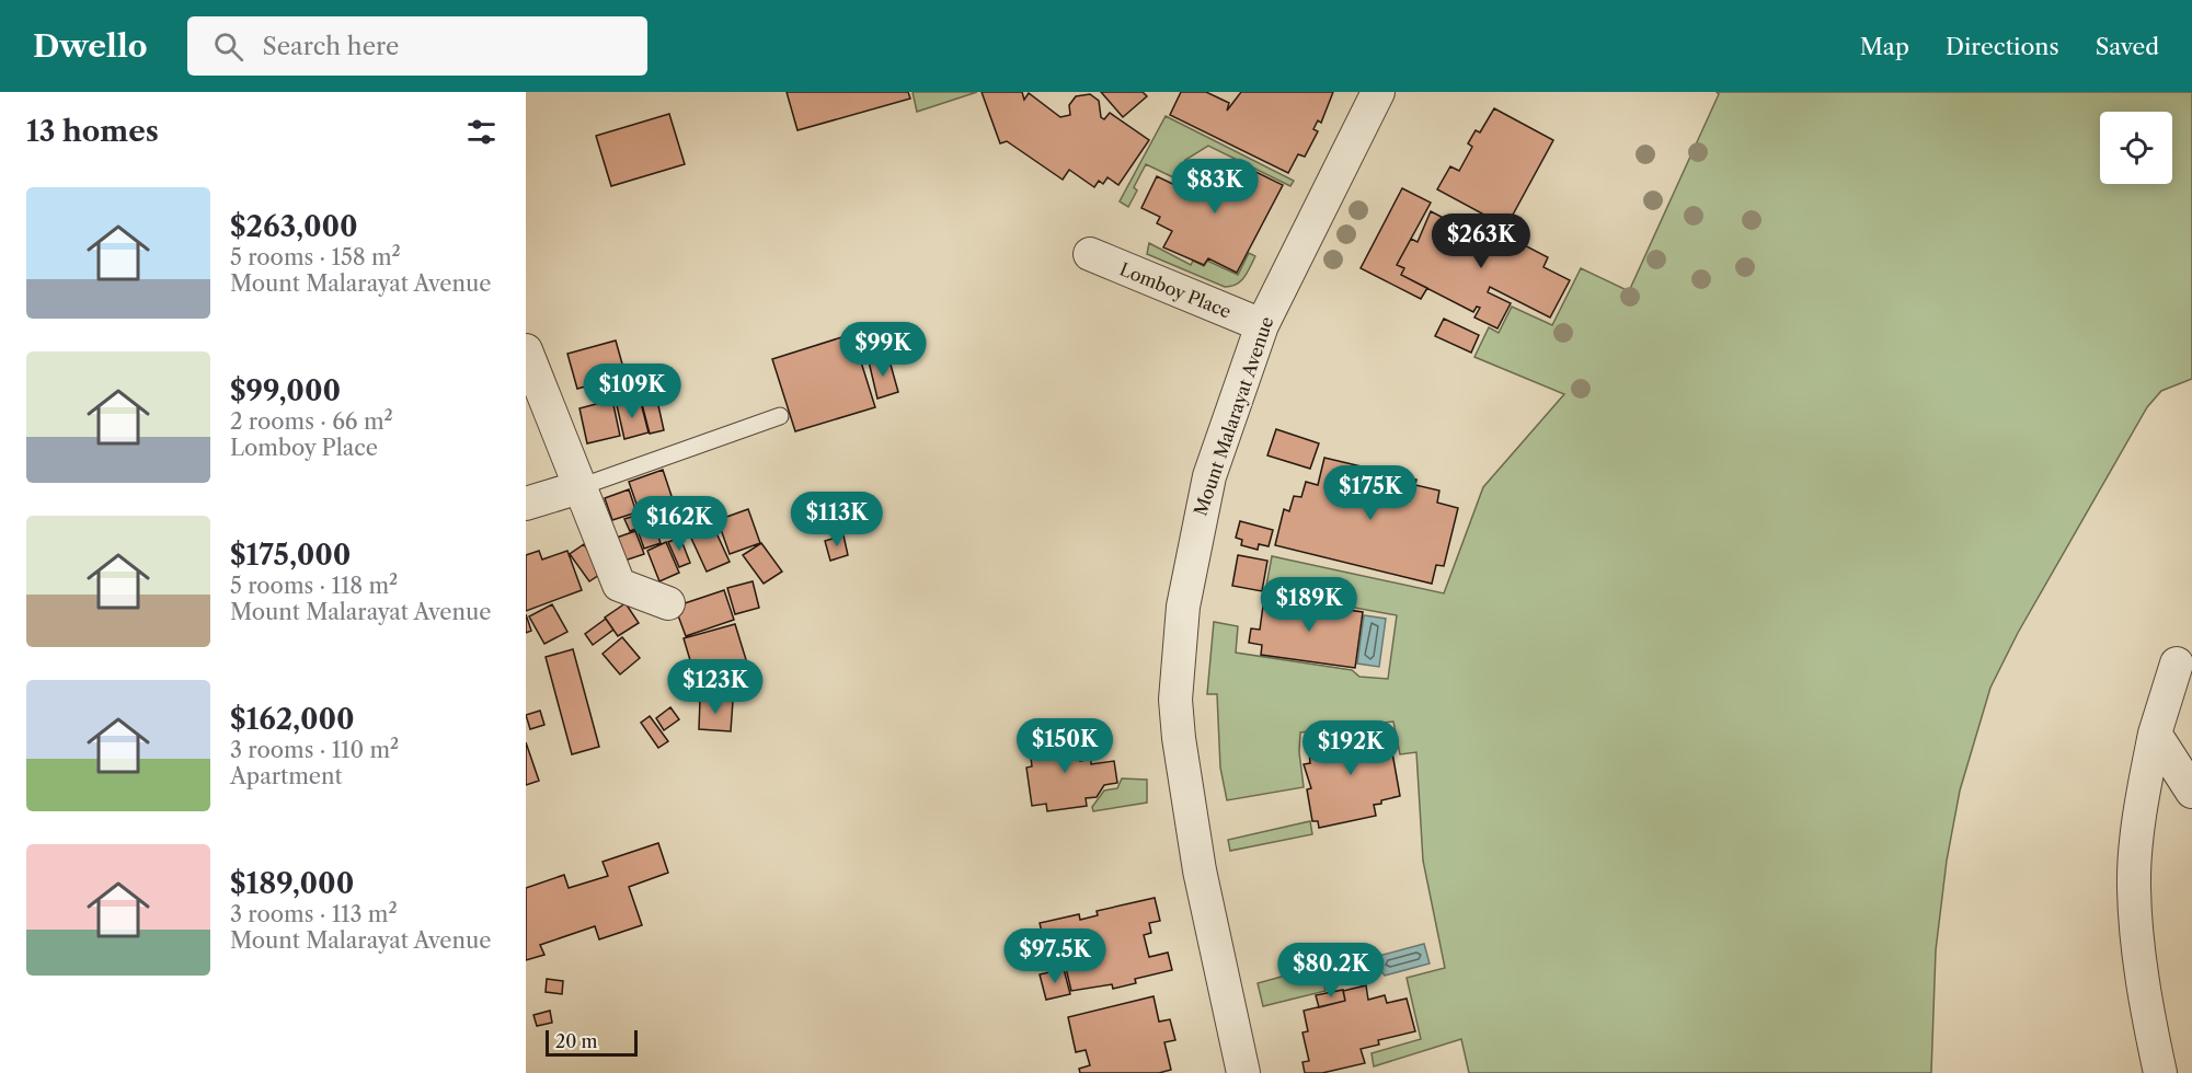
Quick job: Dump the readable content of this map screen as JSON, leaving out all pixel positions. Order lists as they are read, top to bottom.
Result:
{
  "streets": {
    "street": ["Lomboy Place", "Mount Malarayat Avenue"]
  },
  "crossings": [
    ["Lomboy Place", "Mount Malarayat Avenue"]
  ],
  "scale_bar": "20 m",
  "page": {
    "header": "Dwello",
    "search": "Search here",
    "nav": ["Map", "Directions", "Saved"],
    "heading": "13 homes",
    "price": [
      "$83K",
      "$263K",
      "$99K",
      "$109K",
      "$175K",
      "$113K",
      "$162K",
      "$189K",
      "$123K",
      "$150K",
      "$192K",
      "$97.5K",
      "$80.2K"
    ],
    "list": [
      {
        "name": "$263,000",
        "note": "5 rooms · 158 m² · Mount Malarayat Avenue"
      },
      {
        "name": "$99,000",
        "note": "2 rooms · 66 m² · Lomboy Place"
      },
      {
        "name": "$175,000",
        "note": "5 rooms · 118 m² · Mount Malarayat Avenue"
      },
      {
        "name": "$162,000",
        "note": "3 rooms · 110 m² · Apartment"
      },
      {
        "name": "$189,000",
        "note": "3 rooms · 113 m² · Mount Malarayat Avenue"
      }
    ],
    "scale": "20 m"
  }
}
